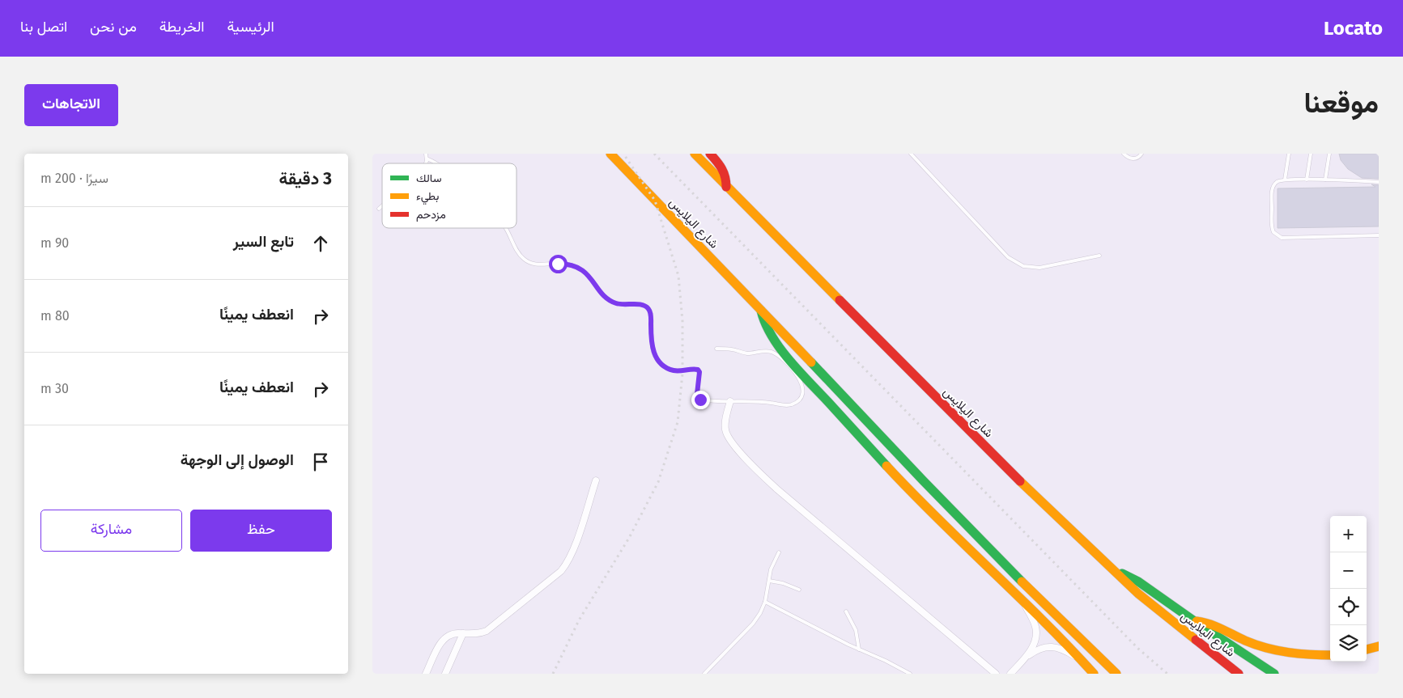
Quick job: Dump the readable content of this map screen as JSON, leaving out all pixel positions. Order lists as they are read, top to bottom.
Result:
{
  "streets": {
    "main road": ["شارع اليلايس"]
  },
  "legend": ["سالك", "بطيء", "مزدحم"],
  "page": {
    "header": "Locato",
    "nav": [
      "الرئيسية",
      "الخريطة",
      "من نحن",
      "اتصل بنا"
    ],
    "title": "موقعنا",
    "buttons": [
      "الاتجاهات",
      ["حفظ", "مشاركة"]
    ],
    "heading": ["3 دقيقة", "سيرًا · 200 m"],
    "list": [
      ["تابع السير", "90 m"],
      ["انعطف يمينًا", "80 m"],
      ["انعطف يمينًا", "30 m"],
      "الوصول إلى الوجهة"
    ],
    "map_buttons": ["+", "−"]
  }
}
